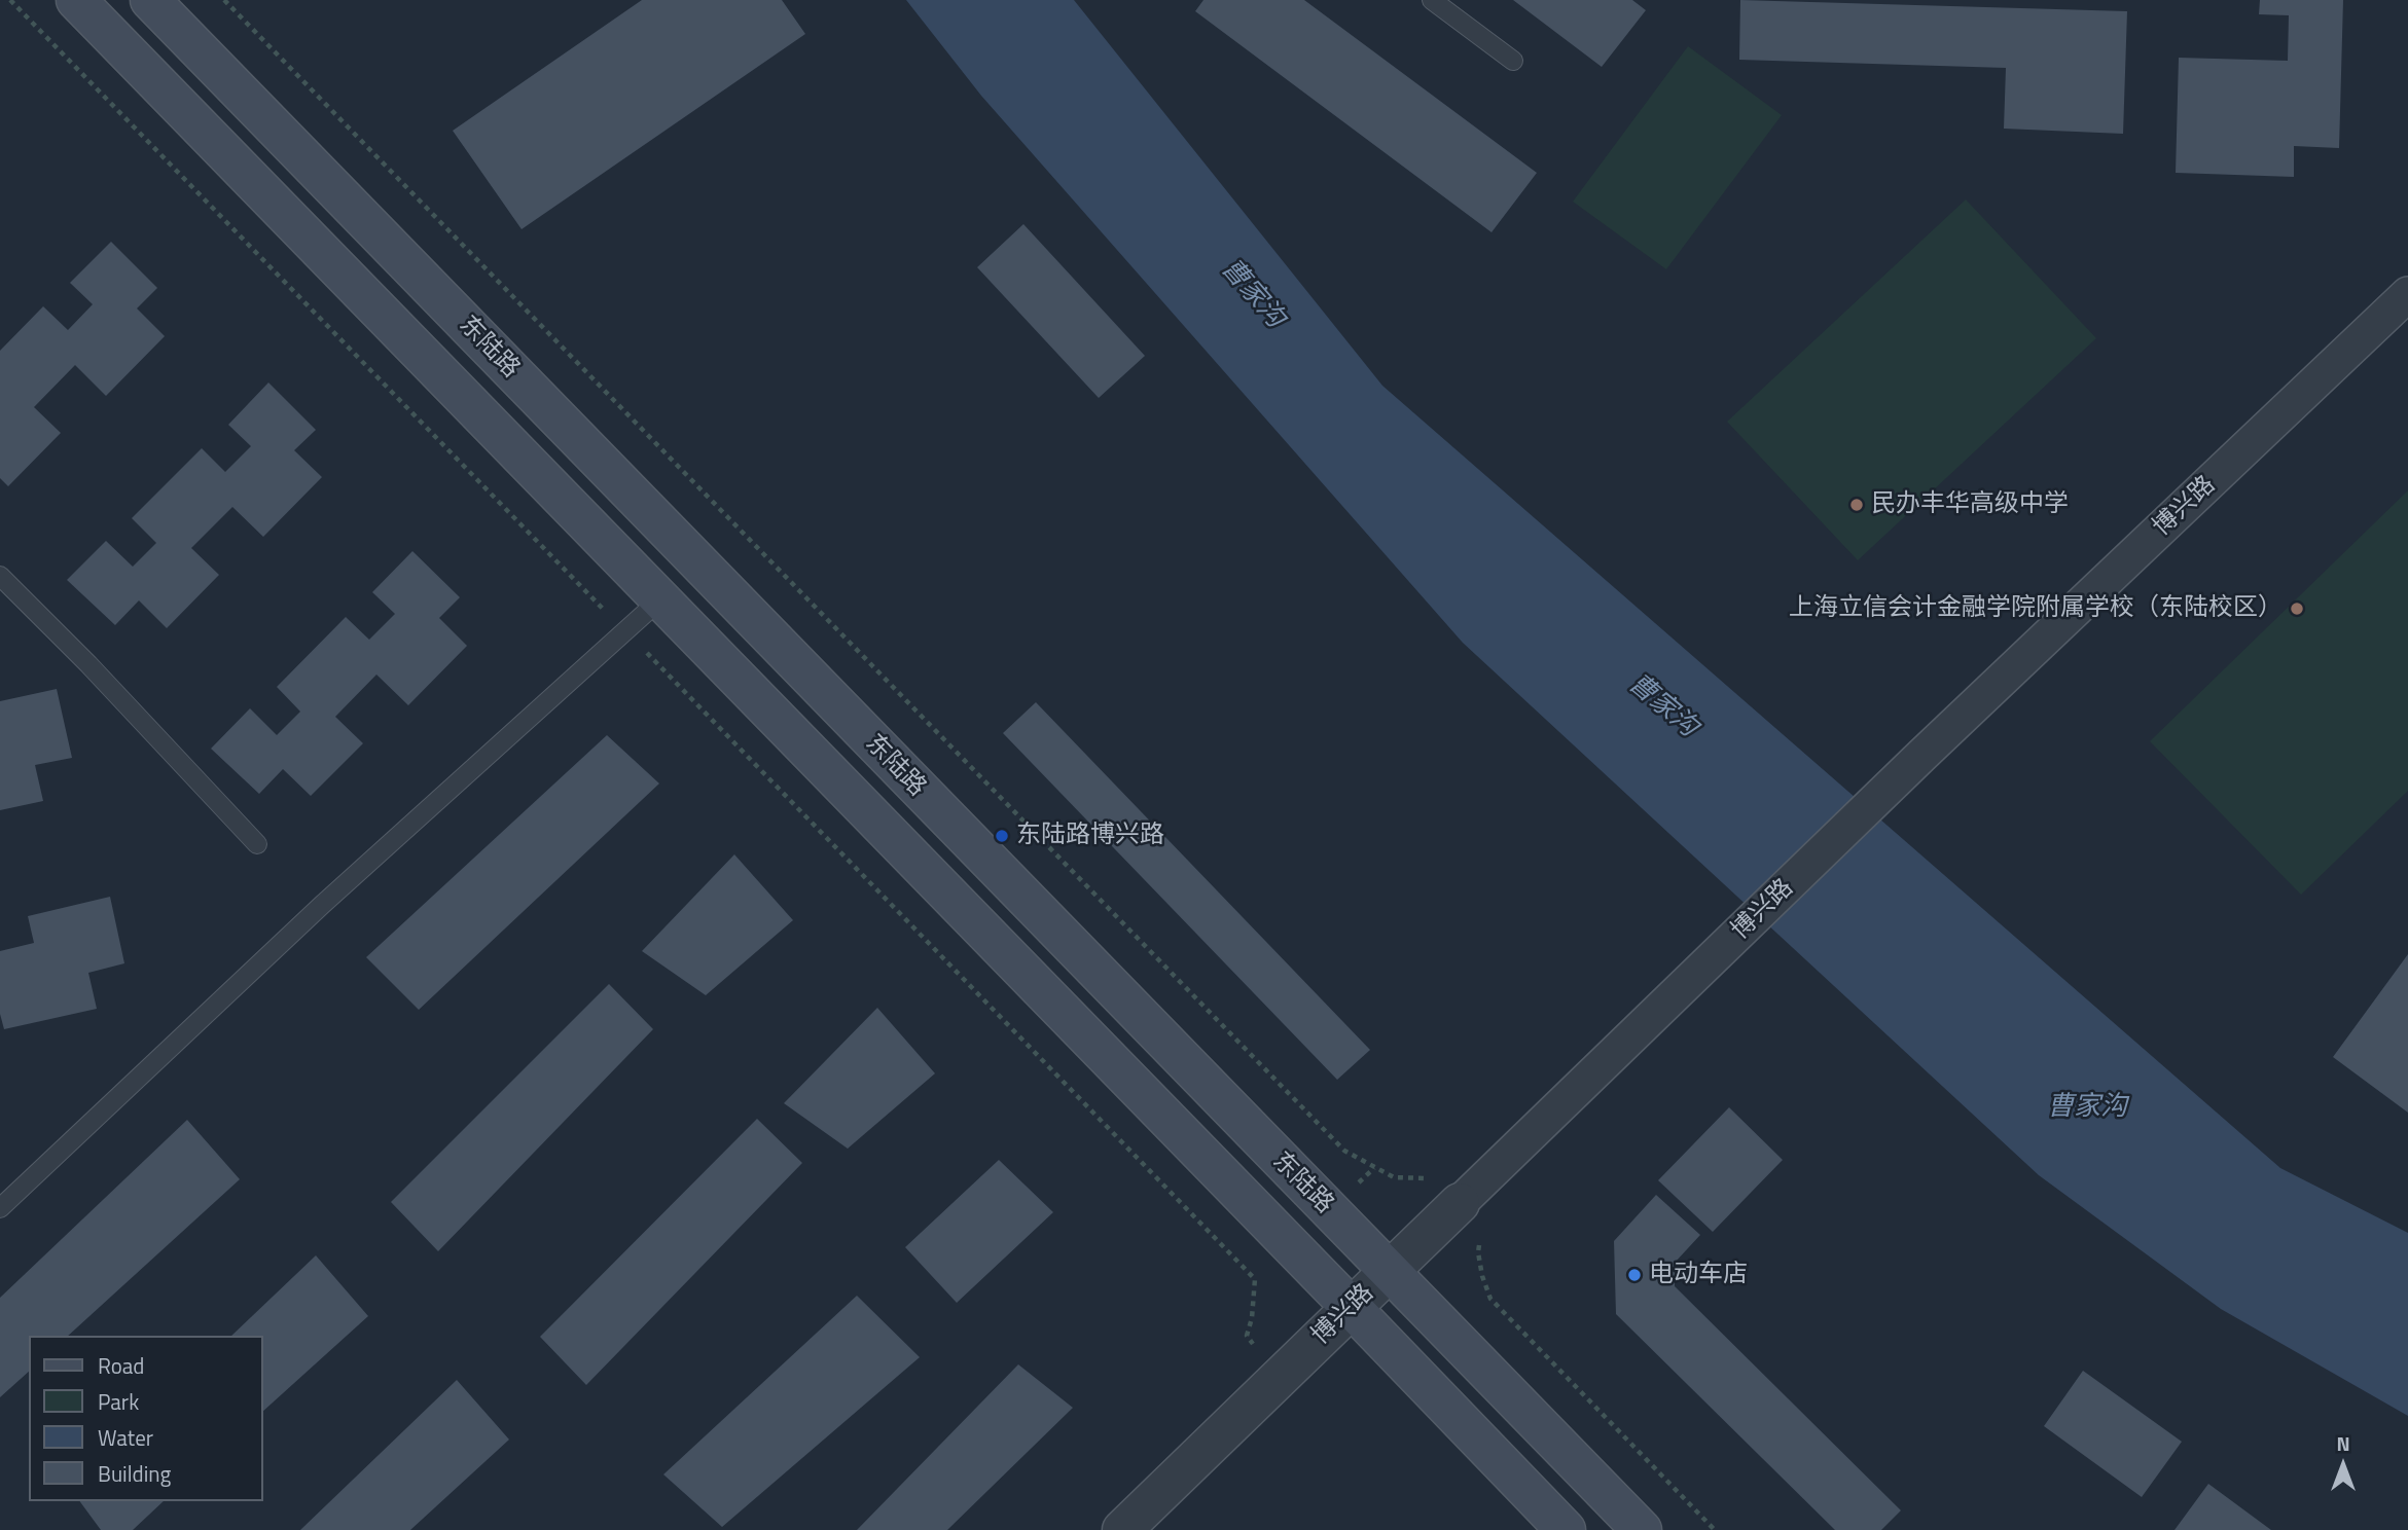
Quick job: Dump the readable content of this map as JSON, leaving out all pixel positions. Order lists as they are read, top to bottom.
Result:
{
  "streets": {
    "main road": ["东陆路"],
    "street": ["博兴路"]
  },
  "crossings": [
    ["东陆路", "博兴路"]
  ],
  "water": ["曹家沟"],
  "places": [
    "民办丰华高级中学",
    "上海立信会计金融学院附属学校（东陆校区）",
    "东陆路博兴路",
    "电动车店"
  ],
  "legend": [
    "Road",
    "Park",
    "Water",
    "Building"
  ],
  "north": "top"
}
